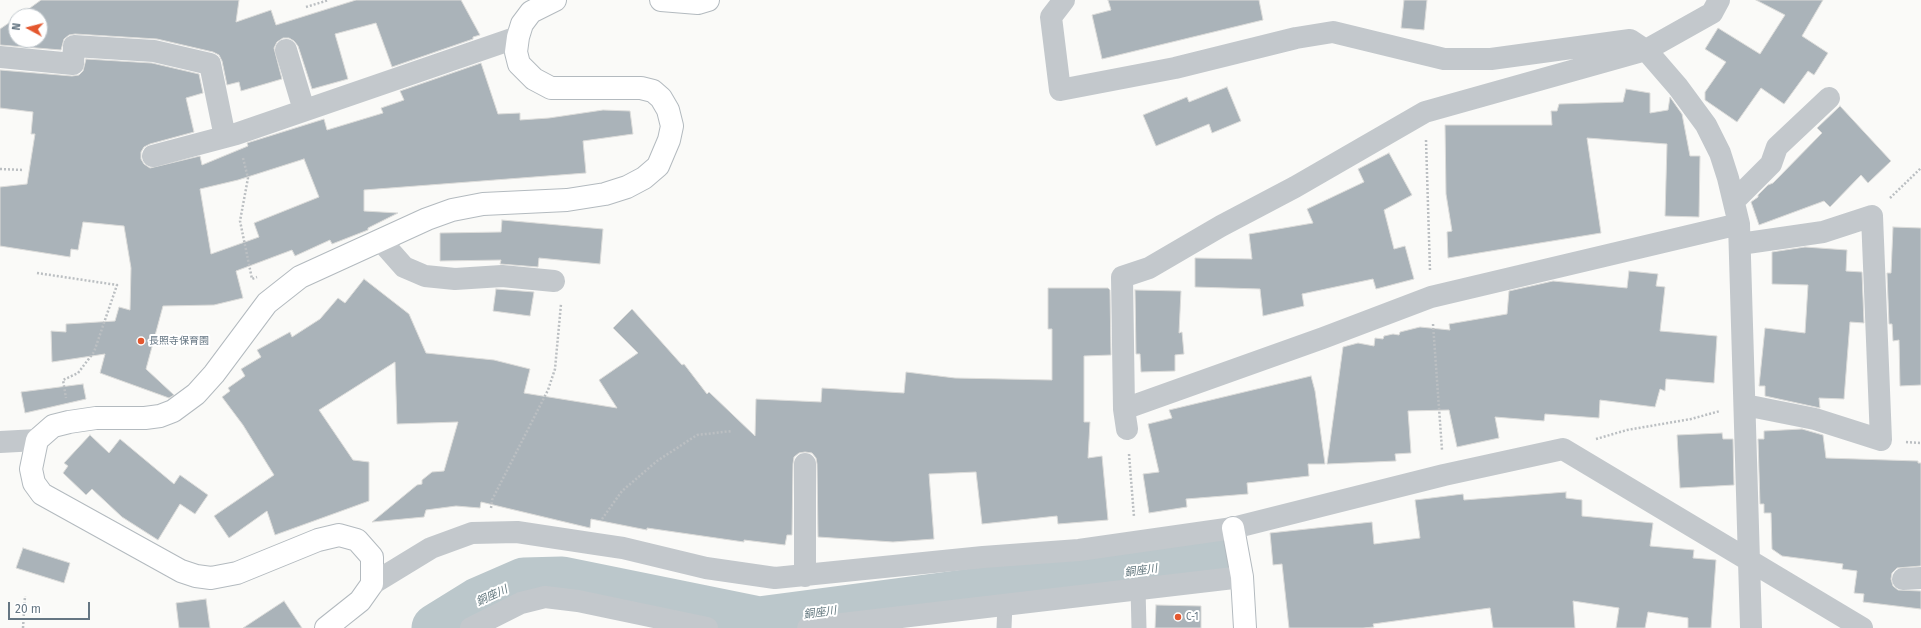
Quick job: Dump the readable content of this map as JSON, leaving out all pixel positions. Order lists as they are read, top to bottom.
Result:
{
  "water": ["銅座川"],
  "places": ["長照寺保育園", "C-1"],
  "scale_bar": "20 m",
  "north": "left"
}
